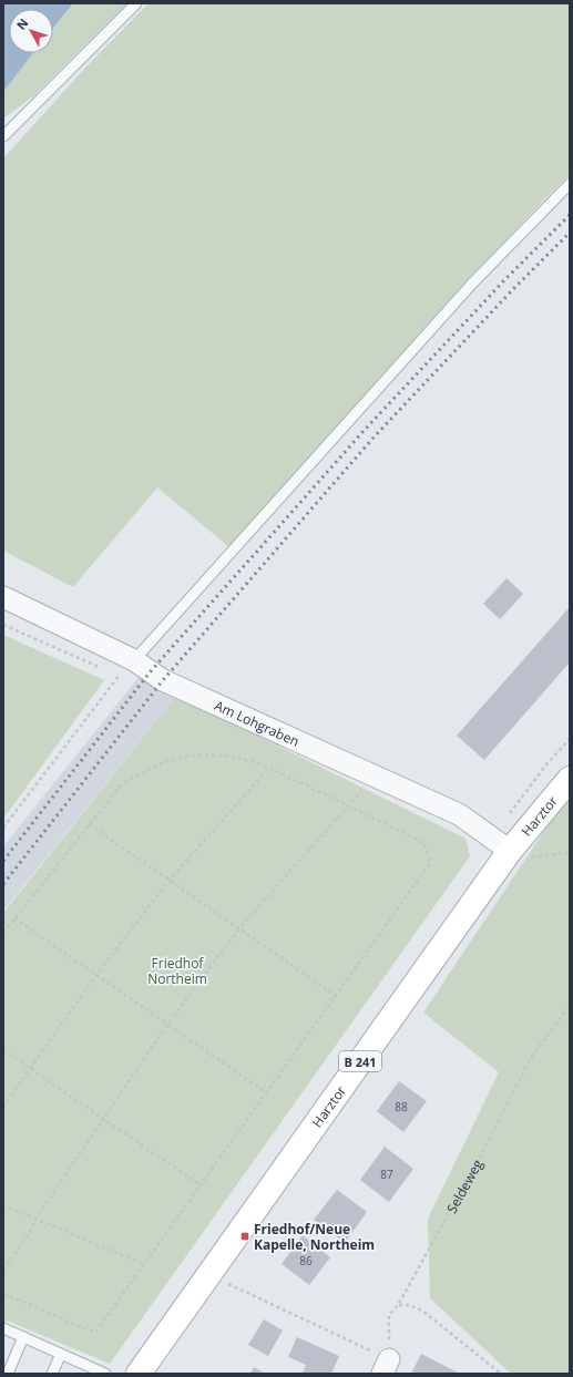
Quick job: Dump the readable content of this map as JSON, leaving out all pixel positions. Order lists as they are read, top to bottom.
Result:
{
  "streets": {
    "main road": ["Harztor", "B 241"],
    "street": ["Am Lohgraben"],
    "path": ["Seldeweg"]
  },
  "crossings": [
    ["Am Lohgraben", "Harztor"]
  ],
  "parks": ["Friedhof Northeim"],
  "places": {
    "transit": ["Friedhof/Neue Kapelle, Northeim"]
  },
  "house_numbers": ["88", "87", "86"],
  "north": "top left"
}
